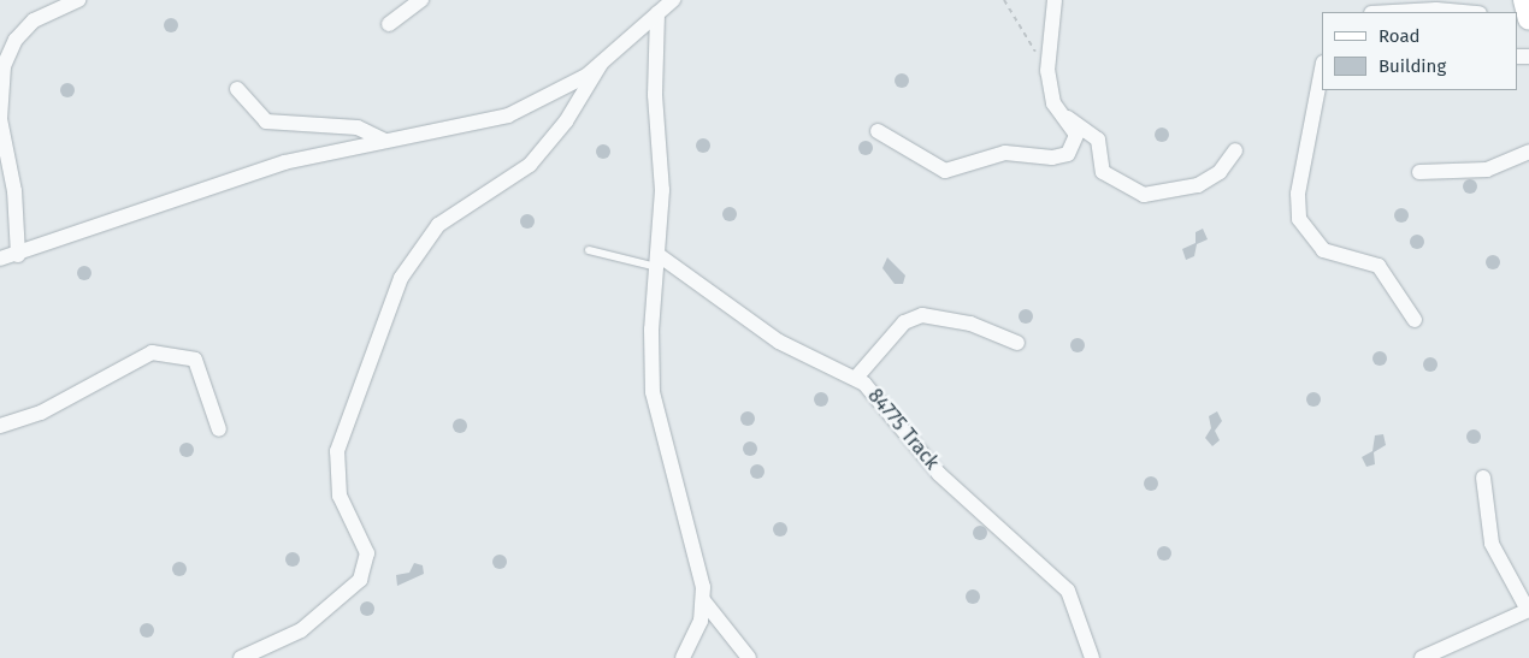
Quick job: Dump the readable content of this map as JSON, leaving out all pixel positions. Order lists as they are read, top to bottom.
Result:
{
  "streets": {
    "street": ["84775 Track"]
  },
  "legend": ["Road", "Building"]
}
